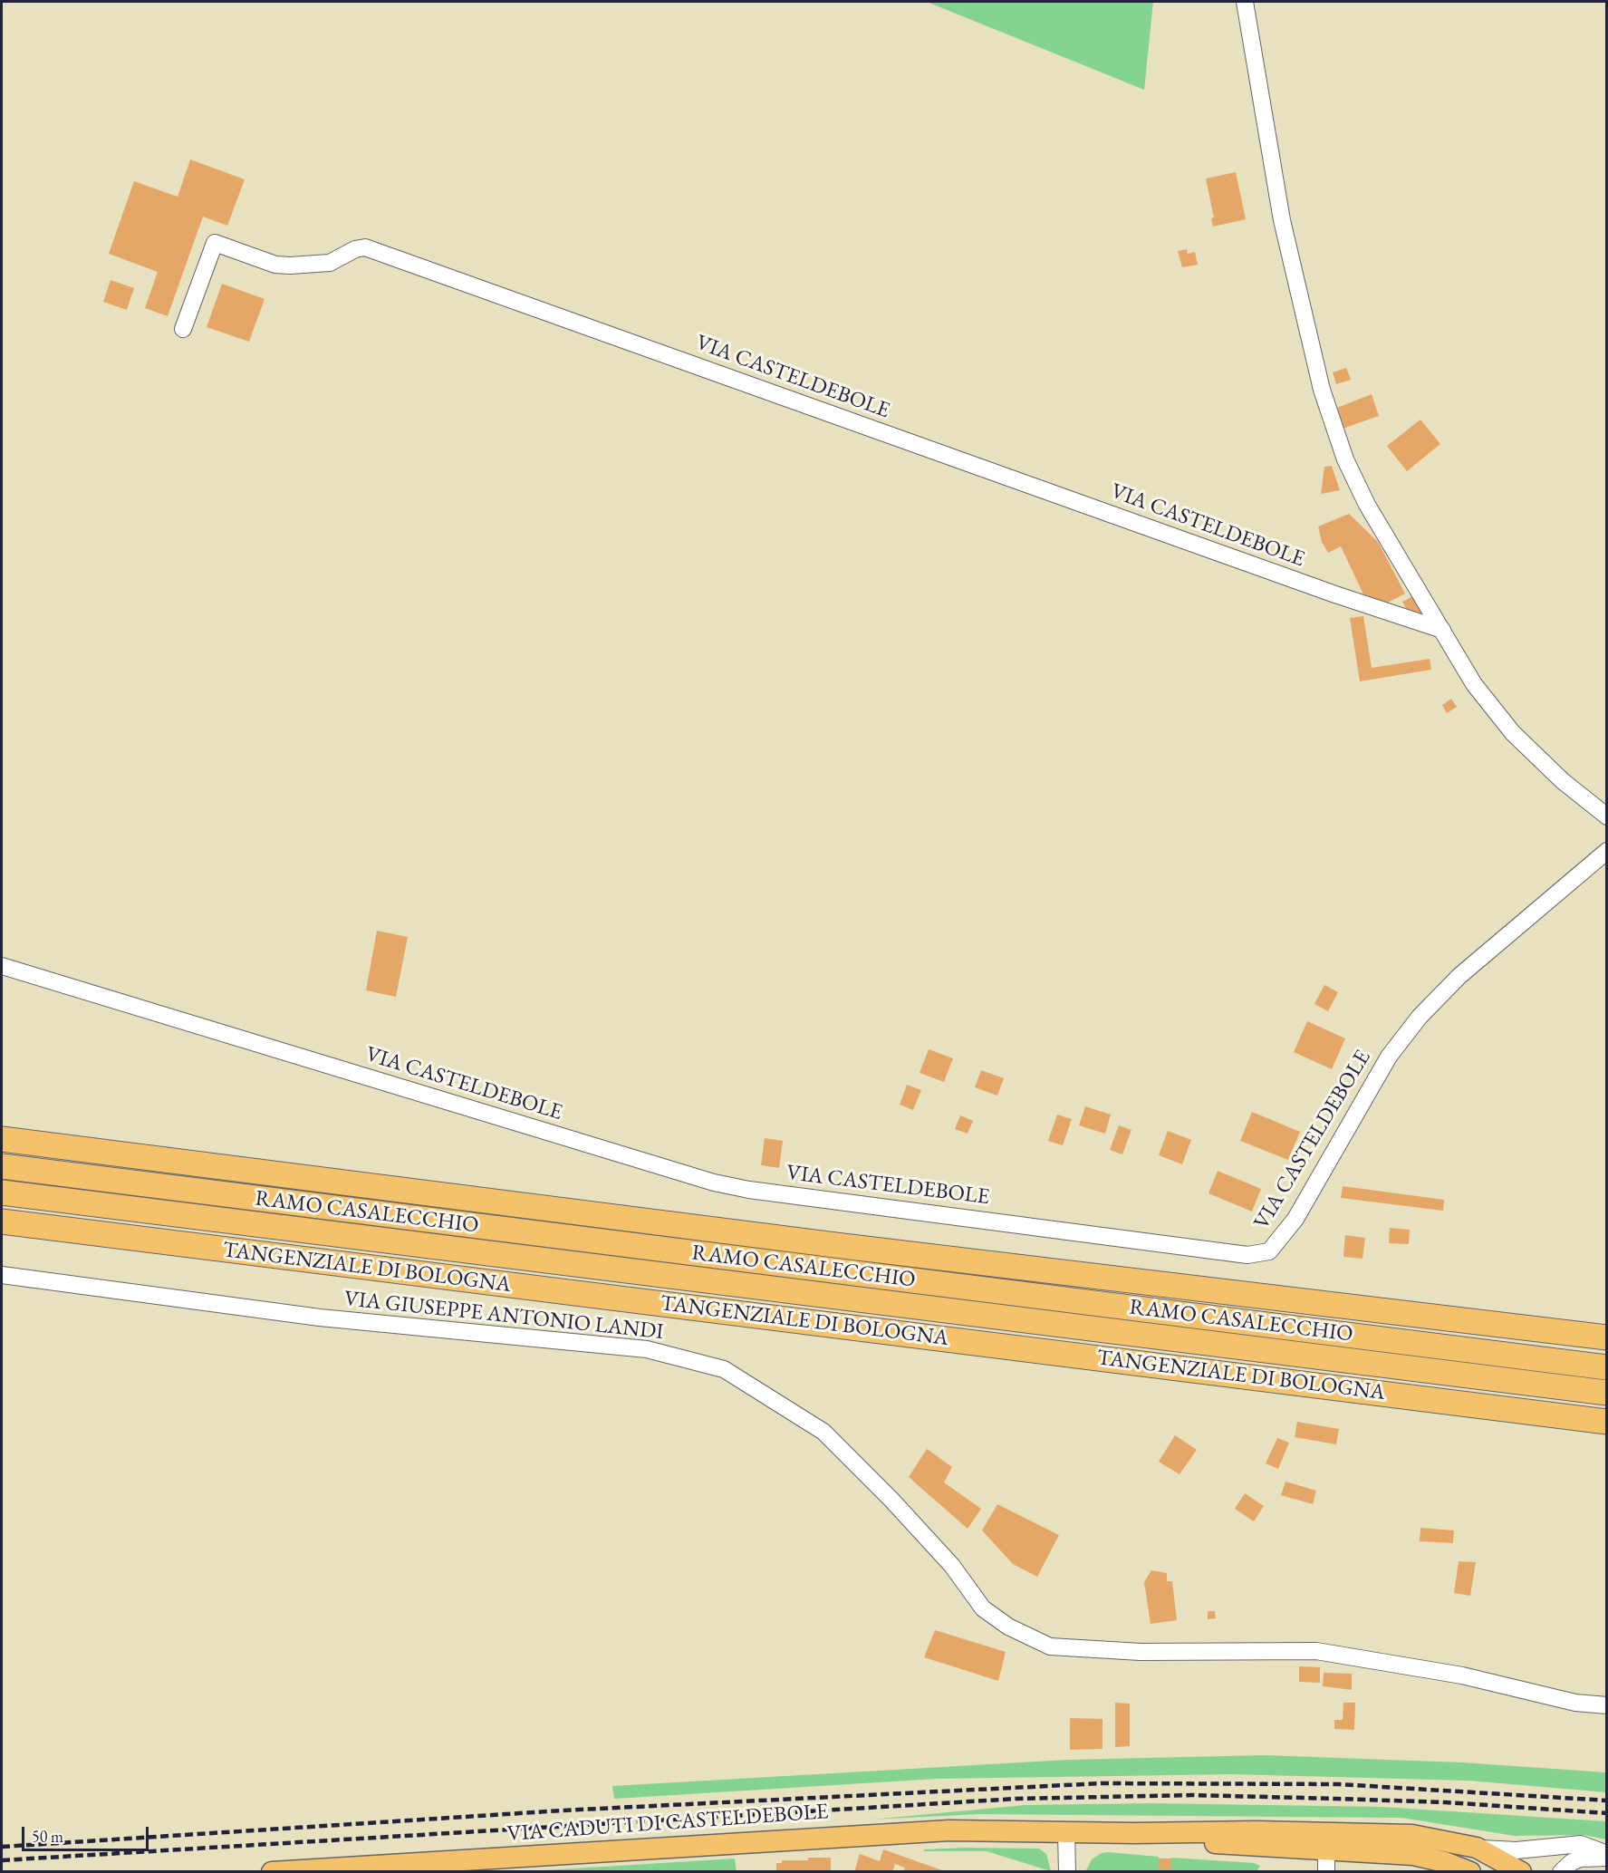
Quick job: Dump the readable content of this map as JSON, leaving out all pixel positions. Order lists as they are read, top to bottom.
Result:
{
  "streets": {
    "highway": ["RAMO CASALECCHIO", "TANGENZIALE DI BOLOGNA"],
    "main road": ["VIA CADUTI DI CASTELDEBOLE"],
    "street": ["VIA CASTELDEBOLE", "VIA GIUSEPPE ANTONIO LANDI"]
  },
  "scale_bar": "50 m"
}
